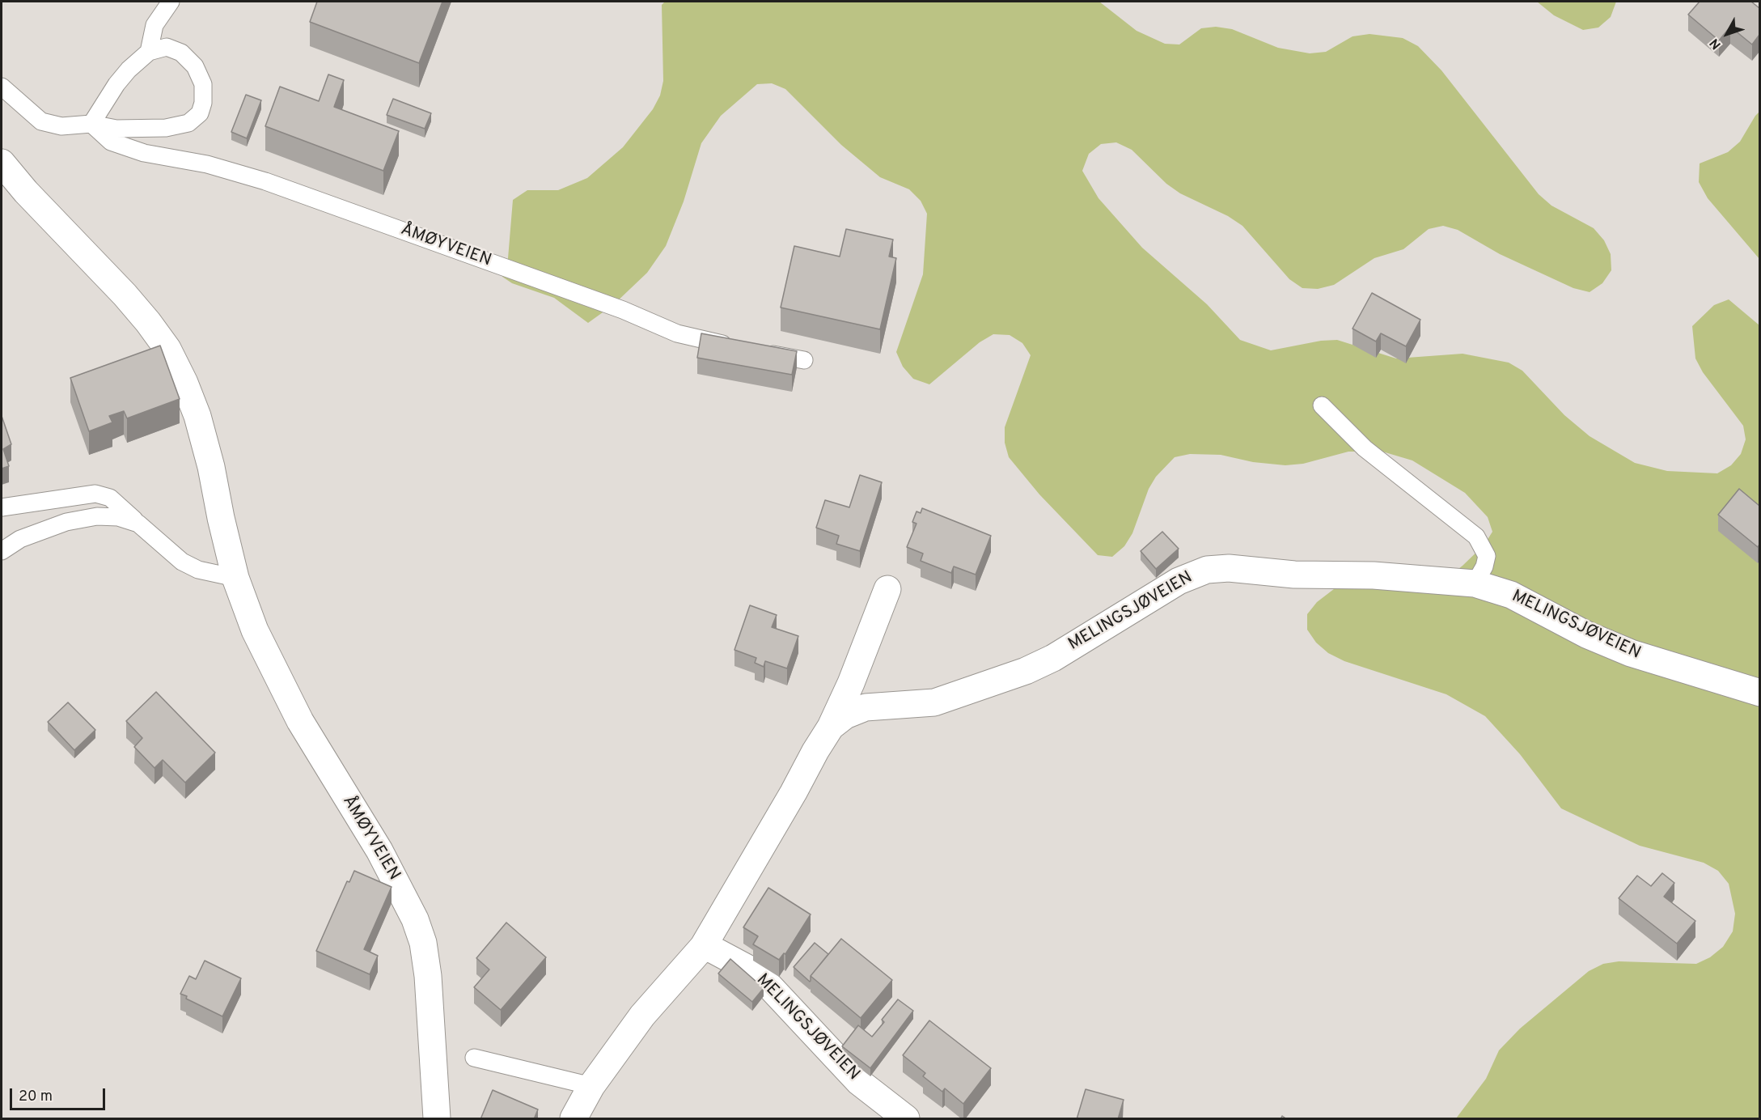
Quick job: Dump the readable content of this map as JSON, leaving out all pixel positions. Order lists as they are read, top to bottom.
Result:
{
  "streets": {
    "street": ["ÅMØYVEIEN", "MELINGSJØVEIEN"]
  },
  "scale_bar": "20 m",
  "north": "bottom left"
}
